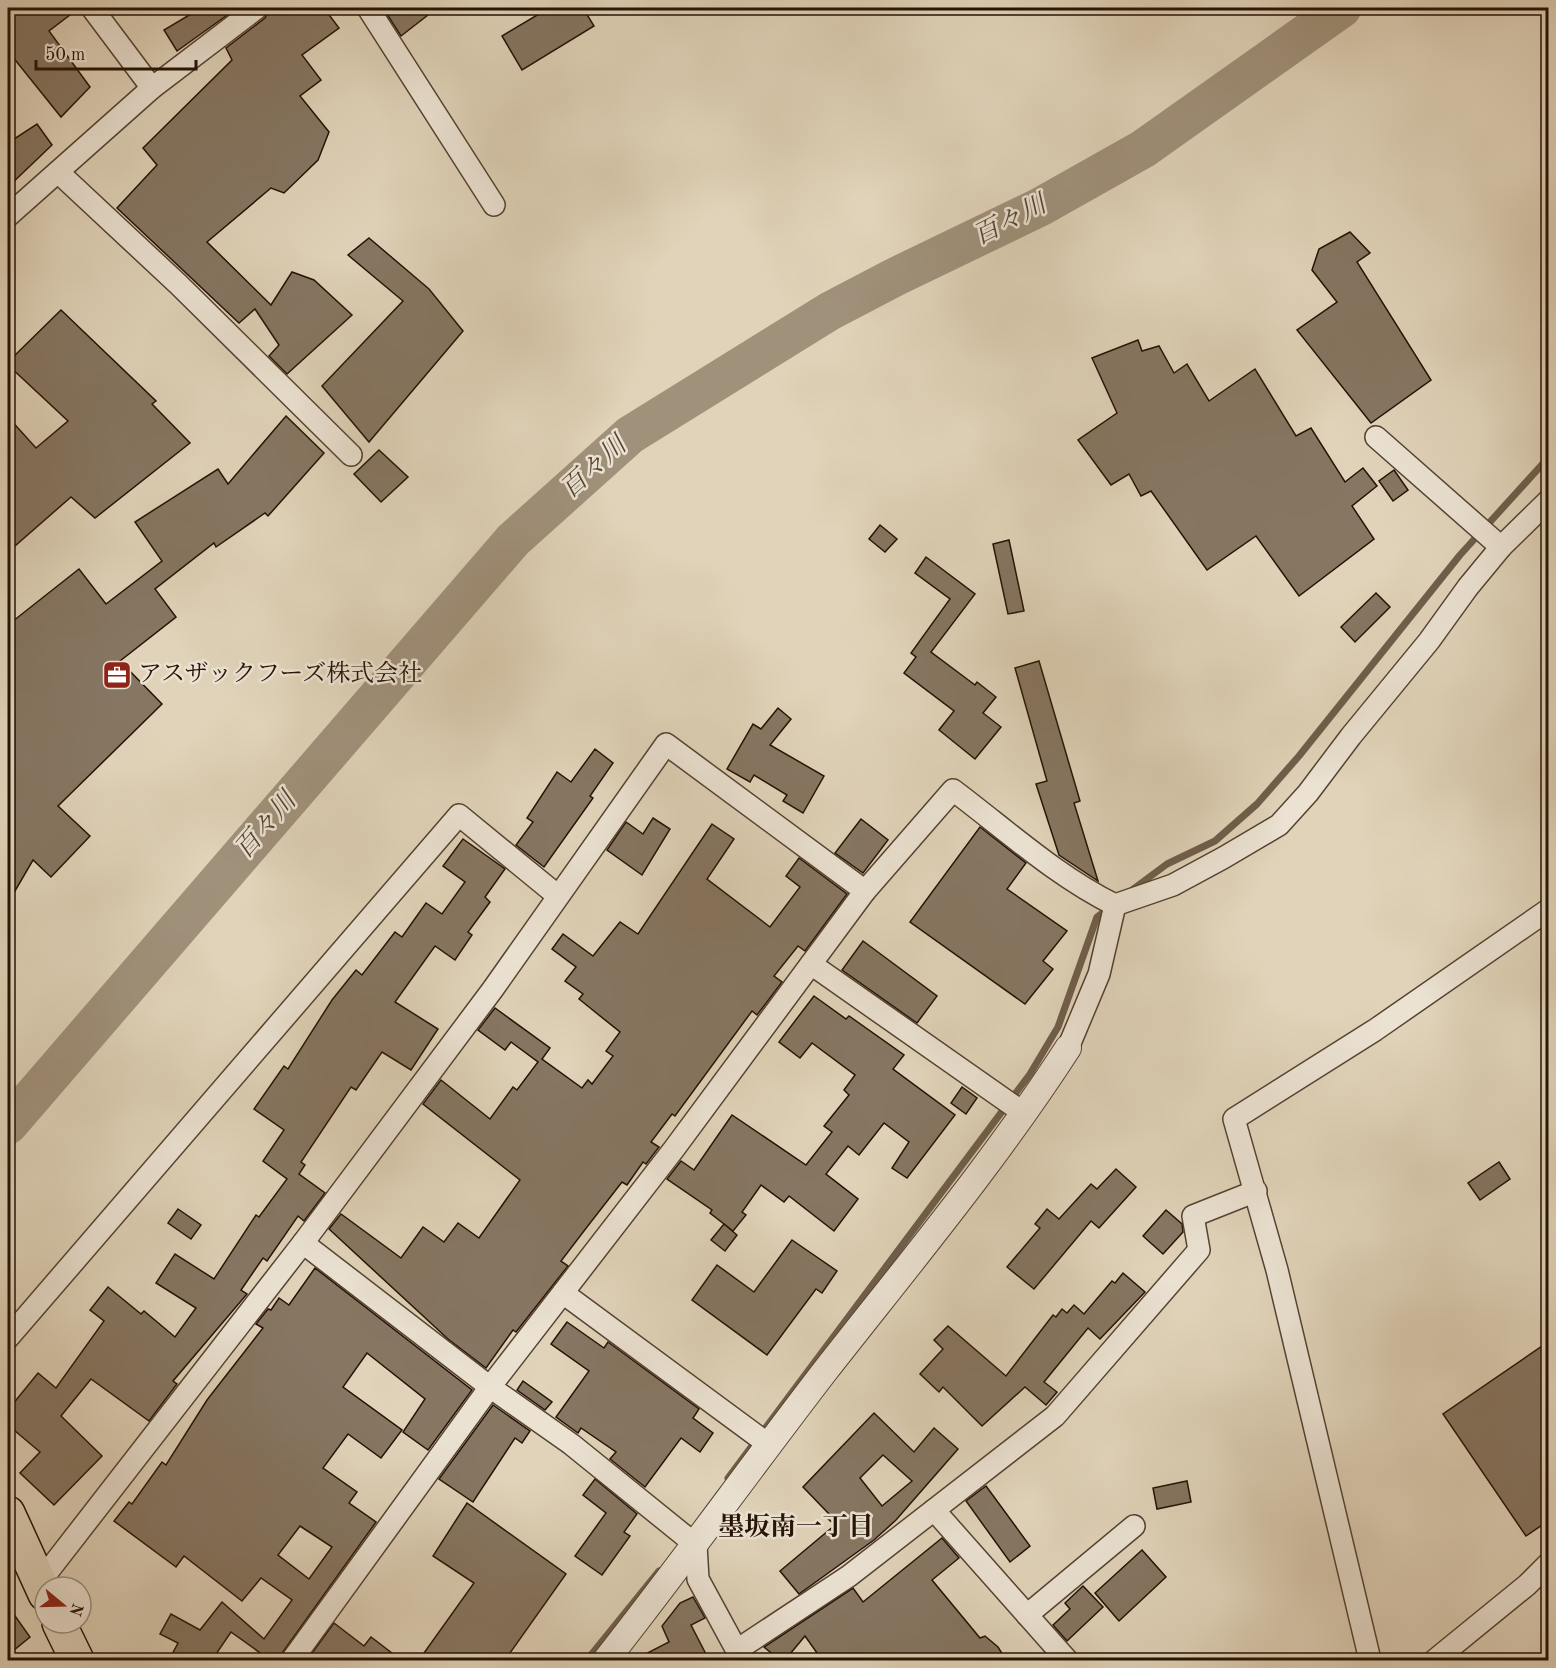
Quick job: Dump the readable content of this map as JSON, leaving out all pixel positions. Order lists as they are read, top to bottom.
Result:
{
  "districts": ["墨坂南一丁目"],
  "water": ["百々川"],
  "places": {
    "office": ["アスザックフーズ株式会社"]
  },
  "scale_bar": "50 m",
  "north": "right"
}
